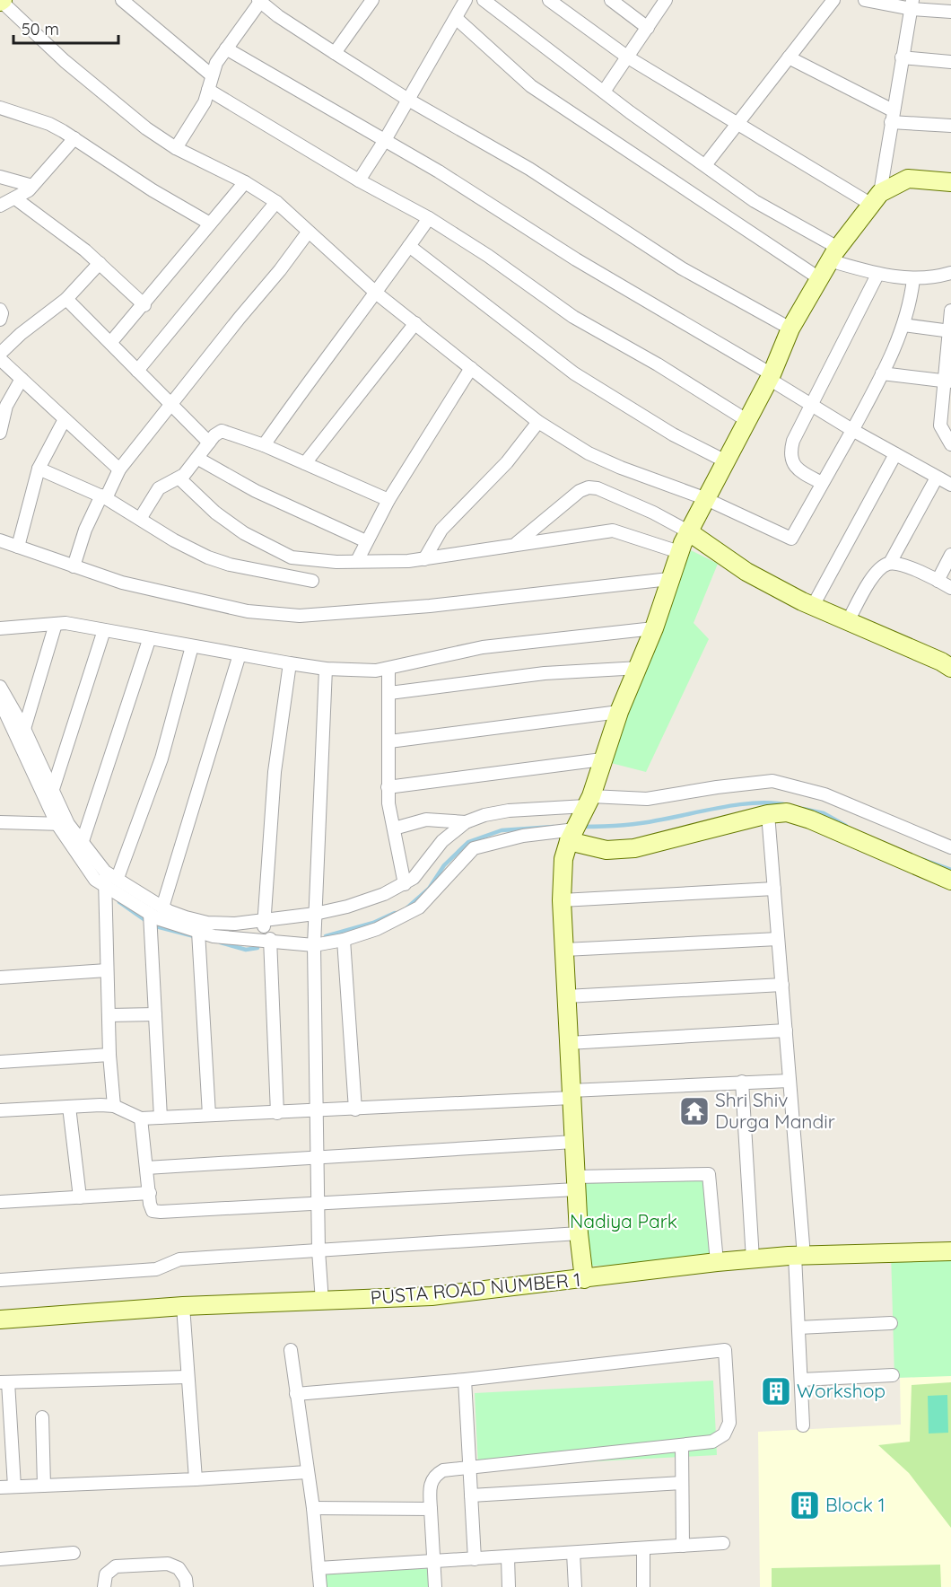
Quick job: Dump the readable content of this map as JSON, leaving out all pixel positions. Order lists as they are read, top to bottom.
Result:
{
  "streets": {
    "street": ["PUSTA ROAD NUMBER 1"]
  },
  "parks": ["Nadiya Park"],
  "places": {
    "temple": ["Shri Shiv Durga Mandir"],
    "building": ["Workshop", "Block 1"]
  },
  "scale_bar": "50 m"
}
